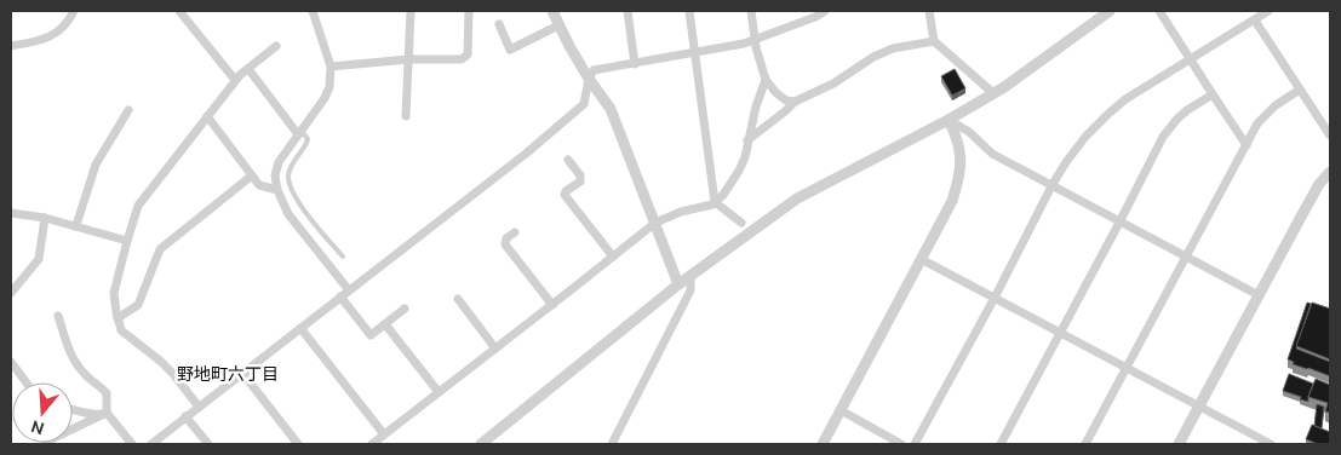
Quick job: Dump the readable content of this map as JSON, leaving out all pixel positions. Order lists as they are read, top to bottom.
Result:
{
  "districts": ["野地町六丁目"],
  "north": "bottom"
}
